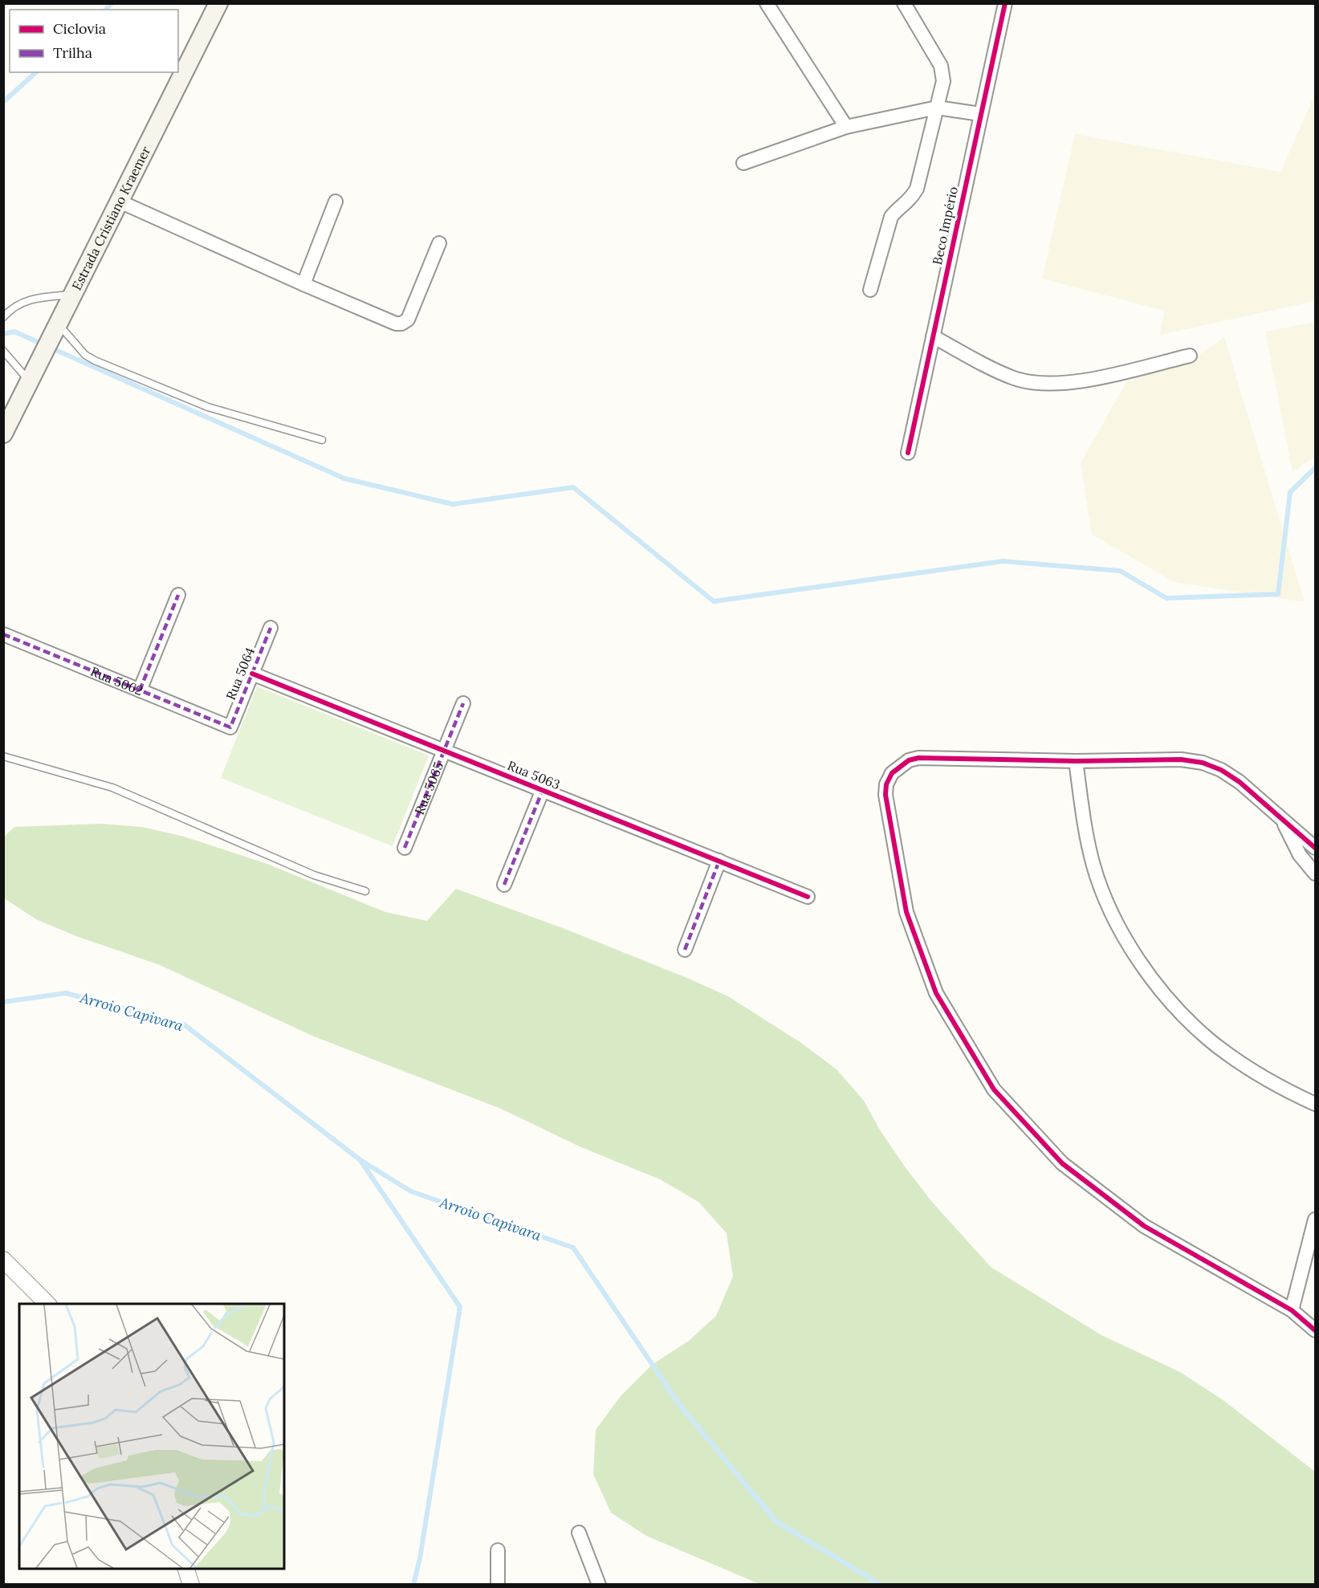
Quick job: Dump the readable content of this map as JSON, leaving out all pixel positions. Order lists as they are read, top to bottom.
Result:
{
  "streets": {
    "main road": ["Estrada Cristiano Kraemer"],
    "street": [
      "Beco Império",
      "Rua 5064",
      "Rua 5062",
      "Rua 5063",
      "Rua 5065"
    ]
  },
  "crossings": [
    ["Rua 5064", "Rua 5062"],
    ["Rua 5064", "Rua 5063"],
    ["Rua 5063", "Rua 5065"]
  ],
  "water": ["Arroio Capivara"],
  "legend": ["Ciclovia", "Trilha"]
}
